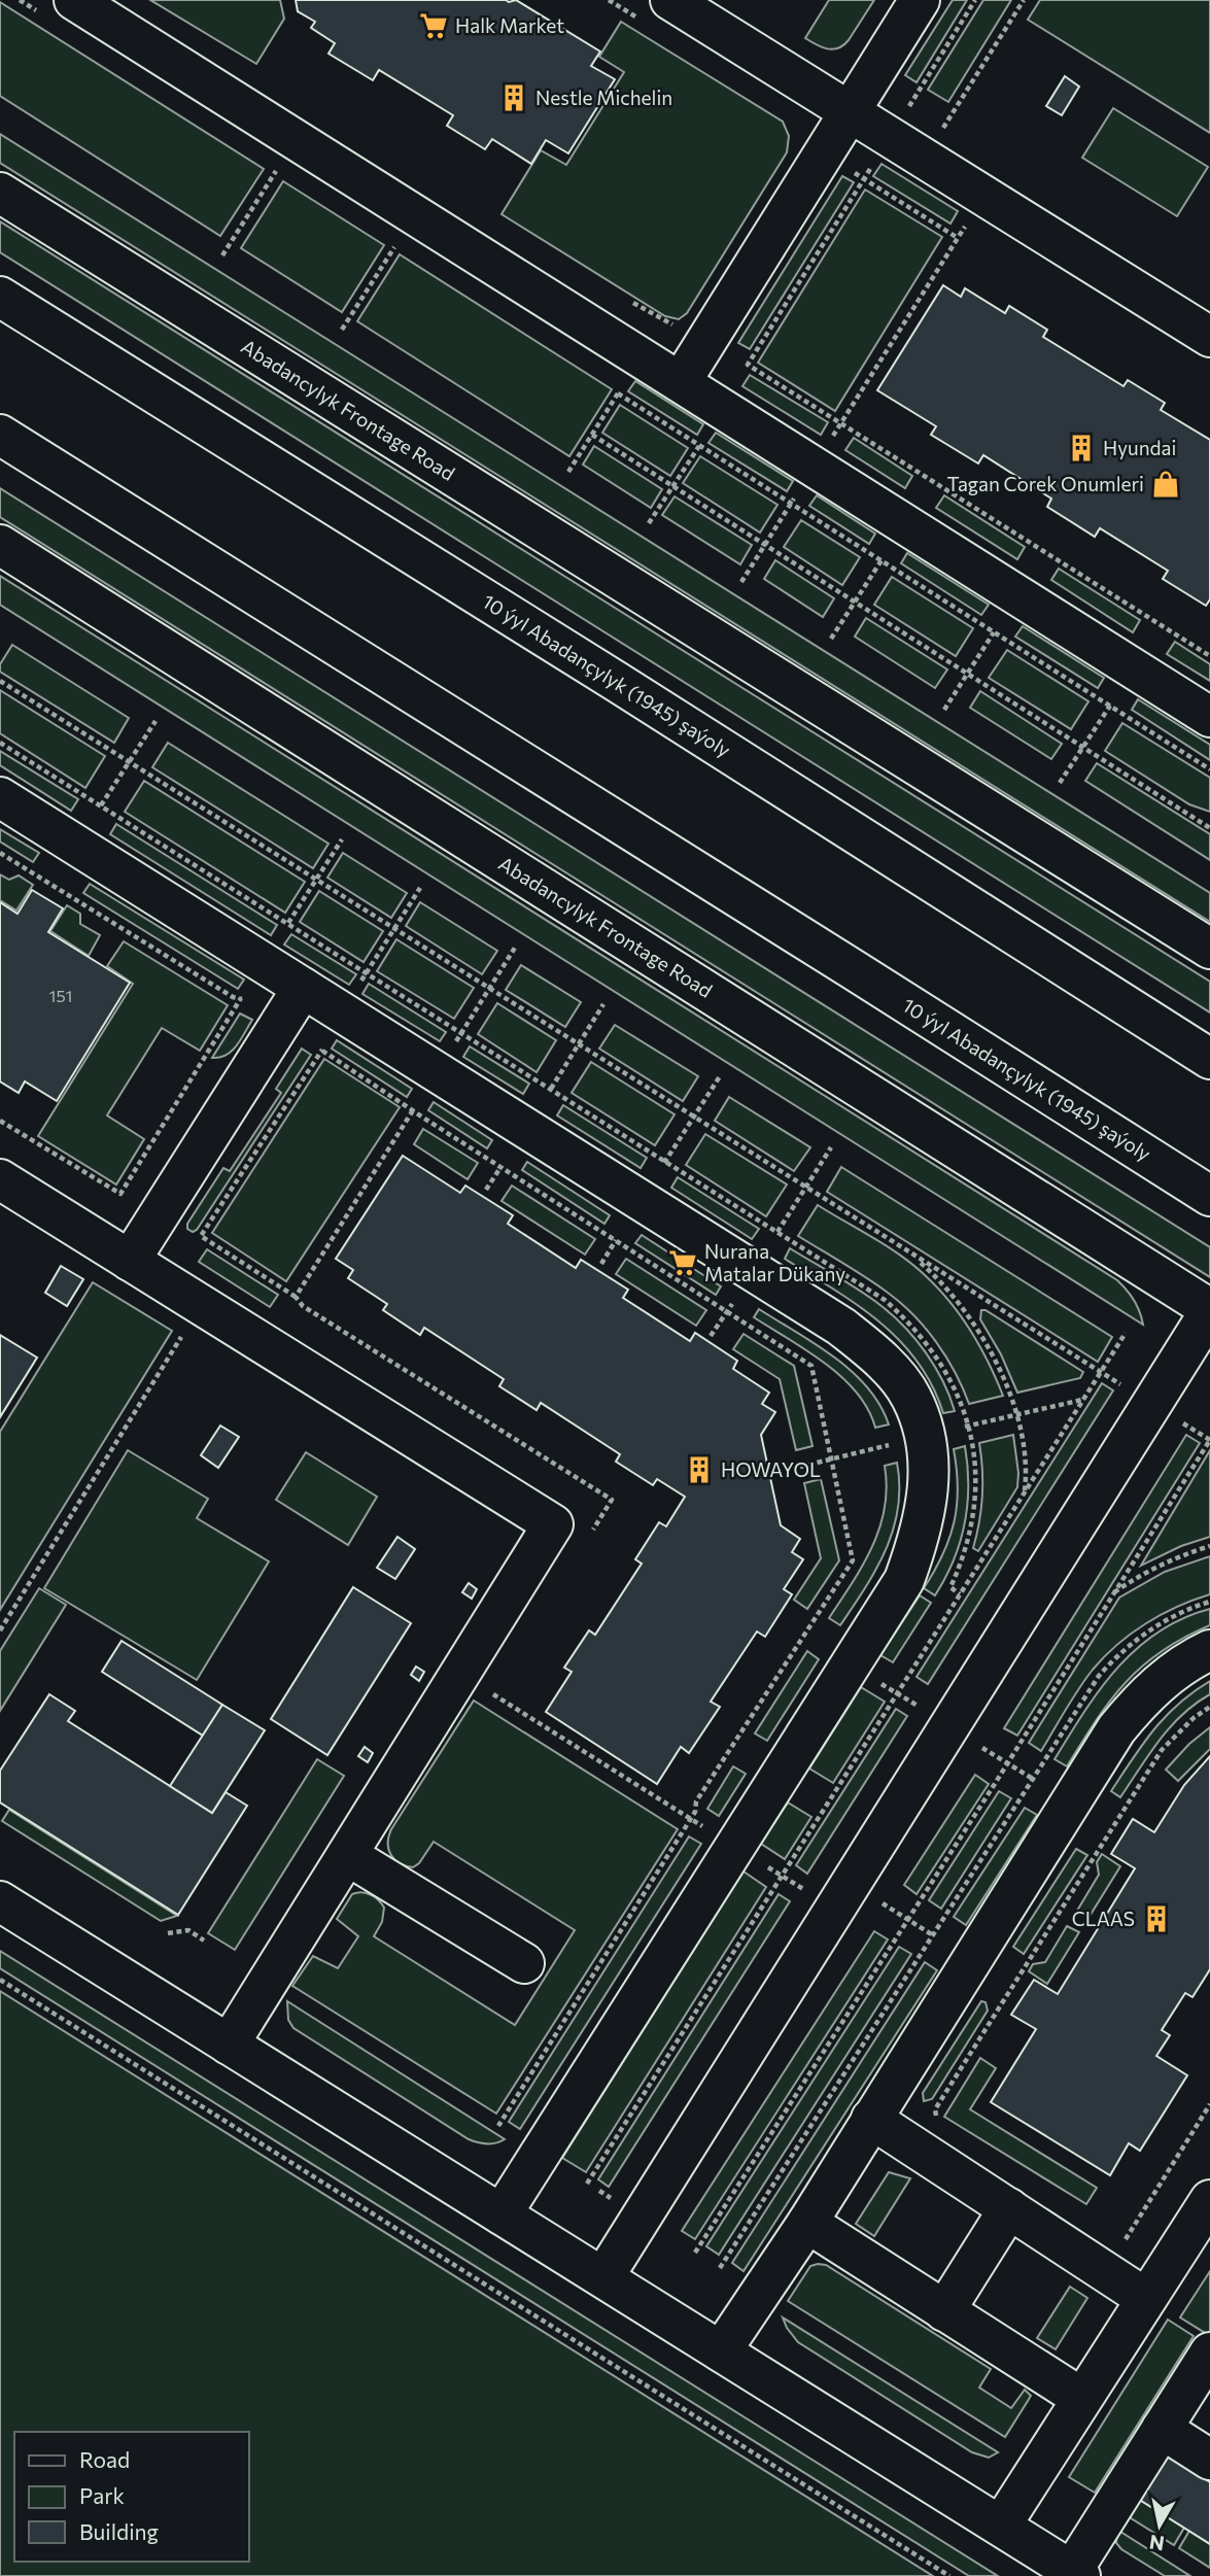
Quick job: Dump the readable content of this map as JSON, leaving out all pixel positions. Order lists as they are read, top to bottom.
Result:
{
  "streets": {
    "street": ["Abadancylyk Frontage Road", "10 ýyl Abadançylyk (1945) şaýoly"]
  },
  "places": {
    "supermarket": ["Halk Market", "Nurana Matalar Dükany"],
    "building": [
      "Nestle Michelin",
      "Hyundai",
      "HOWAYOL",
      "CLAAS"
    ],
    "shop": ["Tagan Corek Onumleri"]
  },
  "house_numbers": ["151"],
  "legend": ["Road", "Park", "Building"],
  "north": "bottom"
}
